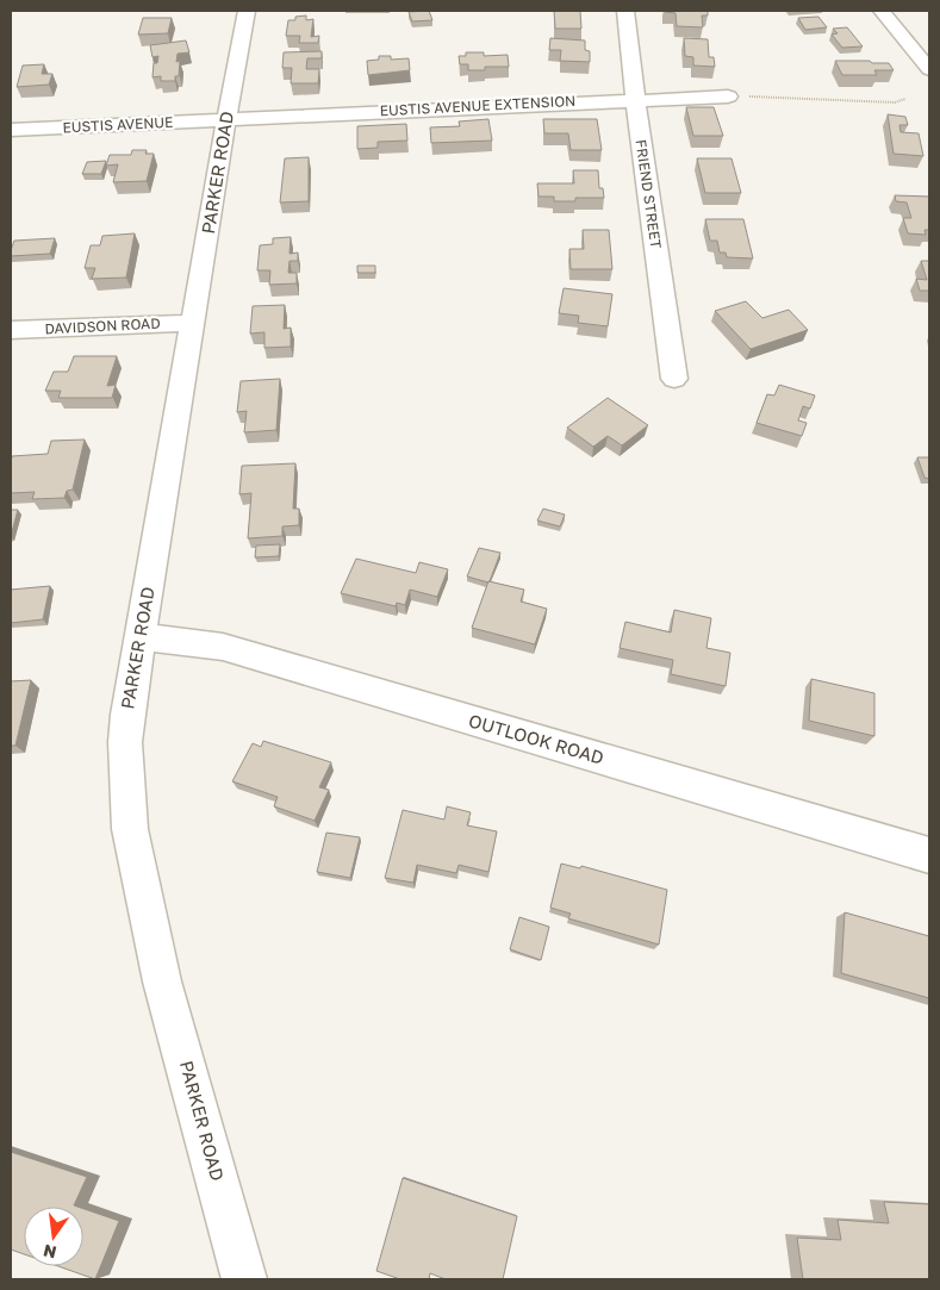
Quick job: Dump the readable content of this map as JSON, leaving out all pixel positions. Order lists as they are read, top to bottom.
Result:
{
  "streets": {
    "street": [
      "EUSTIS AVENUE EXTENSION",
      "EUSTIS AVENUE",
      "PARKER ROAD",
      "FRIEND STREET",
      "DAVIDSON ROAD",
      "OUTLOOK ROAD"
    ]
  },
  "crossings": [
    ["EUSTIS AVENUE EXTENSION", "EUSTIS AVENUE"],
    ["EUSTIS AVENUE EXTENSION", "PARKER ROAD"],
    ["EUSTIS AVENUE EXTENSION", "FRIEND STREET"],
    ["EUSTIS AVENUE", "PARKER ROAD"],
    ["PARKER ROAD", "DAVIDSON ROAD"],
    ["PARKER ROAD", "OUTLOOK ROAD"]
  ],
  "north": "bottom"
}
